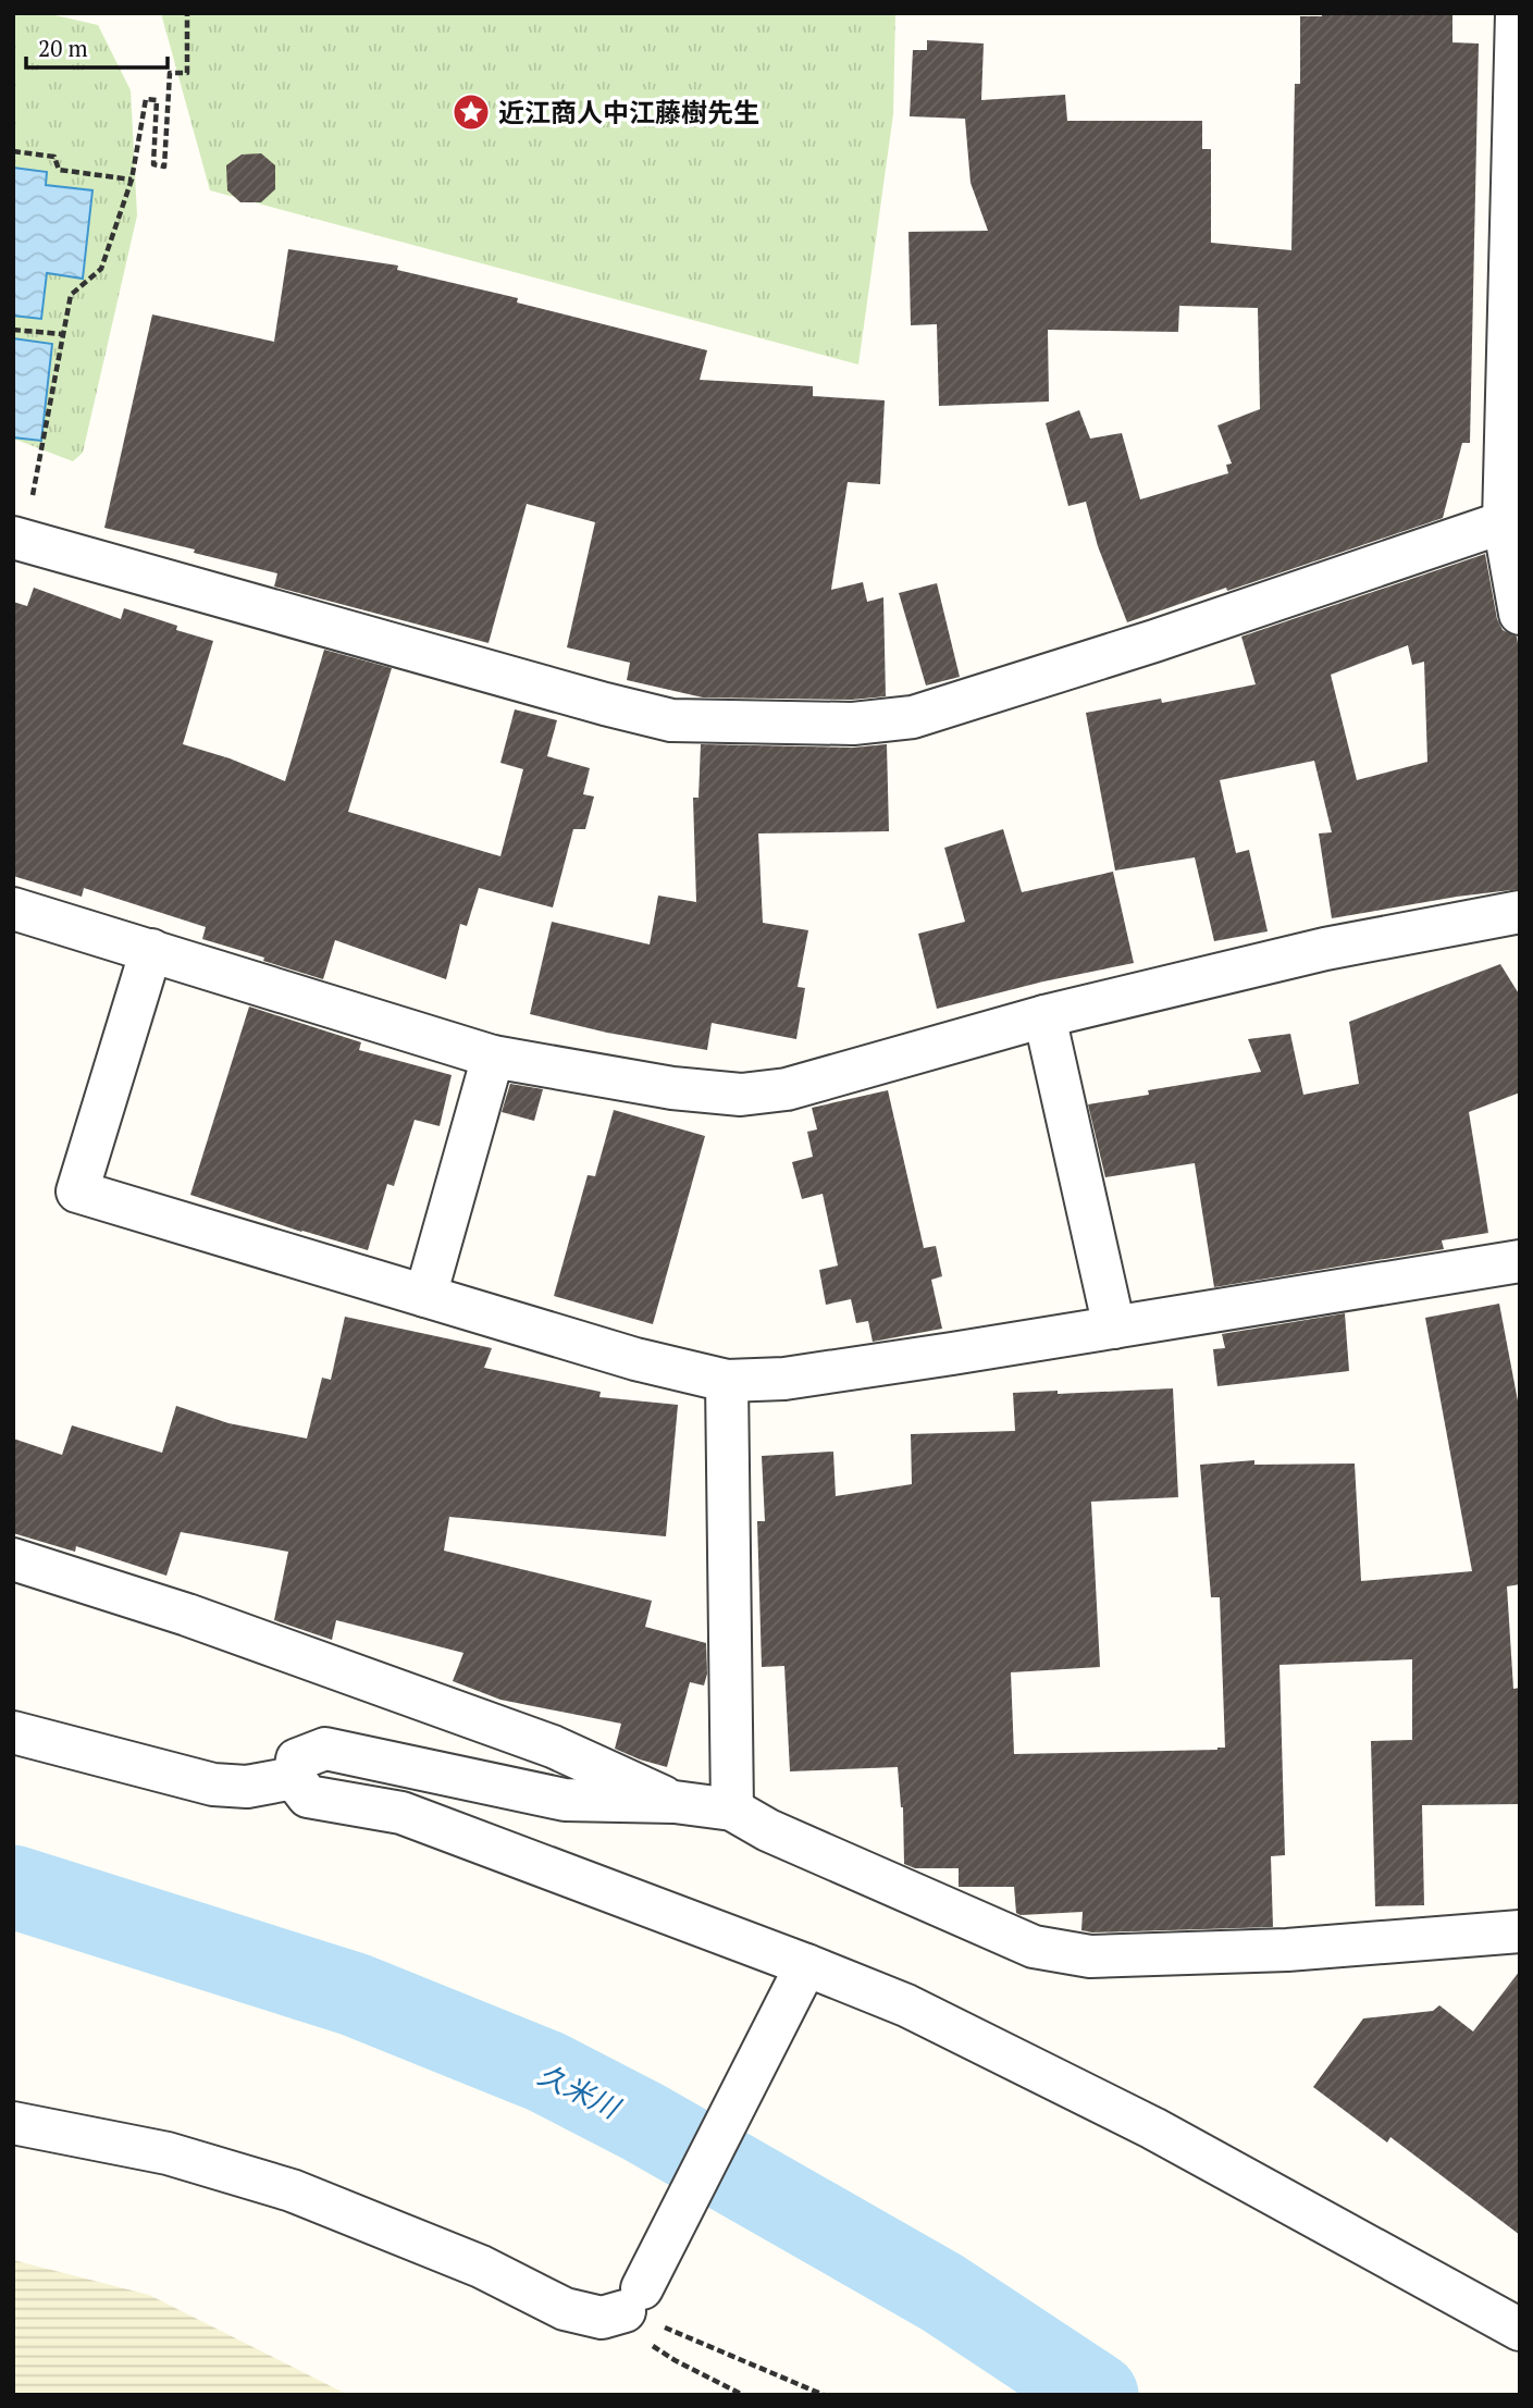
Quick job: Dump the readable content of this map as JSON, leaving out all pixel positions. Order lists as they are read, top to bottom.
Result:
{
  "water": ["久米川"],
  "places": {
    "place": ["近江商人中江藤樹先生"]
  },
  "scale_bar": "20 m"
}
